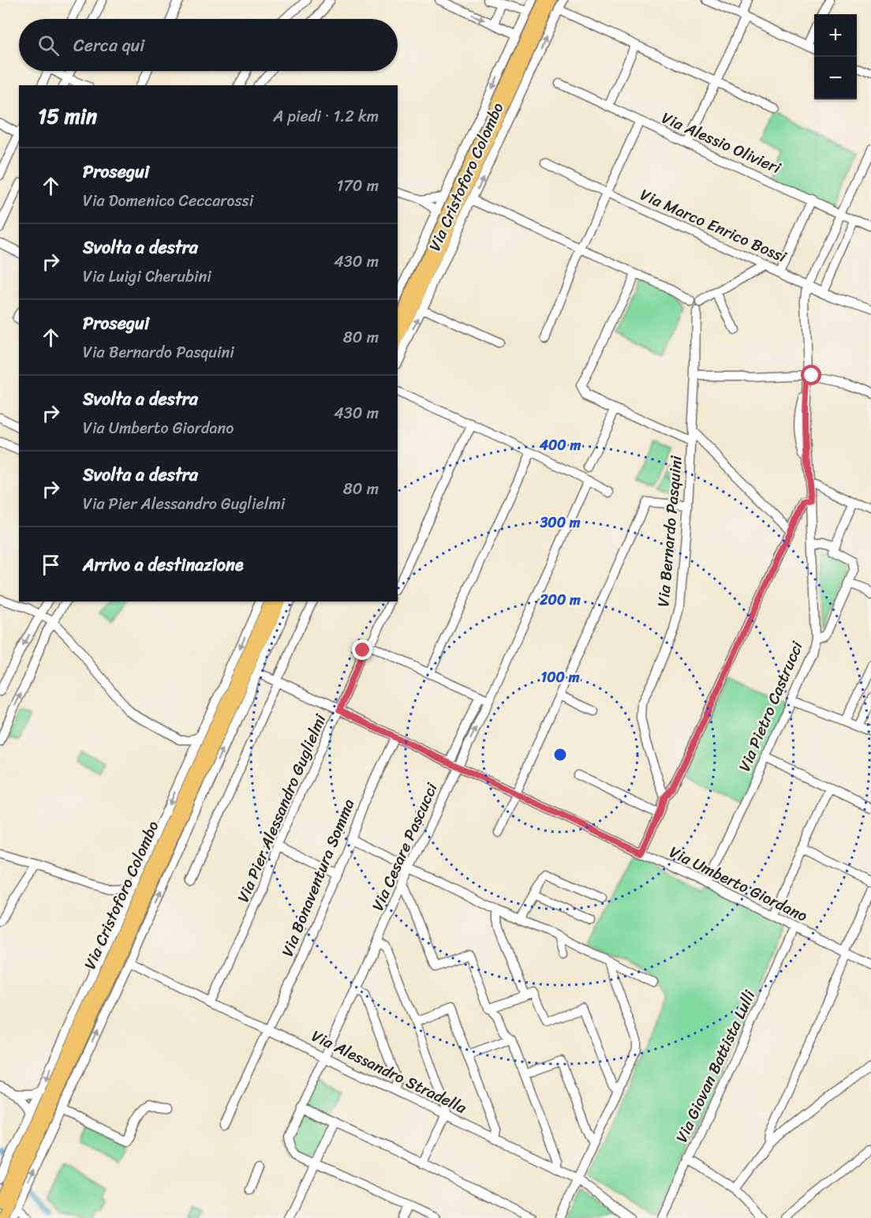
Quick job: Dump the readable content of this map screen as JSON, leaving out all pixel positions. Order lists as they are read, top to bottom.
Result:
{
  "streets": {
    "main road": ["Via Cristoforo Colombo"],
    "street": [
      "Via Alessio Olivieri",
      "Via Marco Enrico Bossi",
      "Via Bernardo Pasquini",
      "Via Pietro Castrucci",
      "Via Pier Alessandro Guglielmi",
      "Via Cesare Pascucci",
      "Via Bonaventura Somma",
      "Via Umberto Giordano",
      "Via Giovan Battista Lulli",
      "Via Alessandro Stradella"
    ]
  },
  "crossings": [
    ["Via Cristoforo Colombo", "Via Umberto Giordano"],
    ["Via Cristoforo Colombo", "Via Alessandro Stradella"],
    ["Via Pietro Castrucci", "Via Umberto Giordano"],
    ["Via Pier Alessandro Guglielmi", "Via Umberto Giordano"],
    ["Via Pier Alessandro Guglielmi", "Via Alessandro Stradella"],
    ["Via Cesare Pascucci", "Via Umberto Giordano"],
    ["Via Cesare Pascucci", "Via Alessandro Stradella"],
    ["Via Bonaventura Somma", "Via Umberto Giordano"],
    ["Via Bonaventura Somma", "Via Alessandro Stradella"],
    ["Via Umberto Giordano", "Via Giovan Battista Lulli"]
  ],
  "page": {
    "map_buttons": ["+", "−"],
    "search": "Cerca qui",
    "heading": ["15 min", "A piedi · 1.2 km"],
    "list": [
      ["Prosegui", "Via Domenico Ceccarossi", "170 m"],
      ["Svolta a destra", "Via Luigi Cherubini", "430 m"],
      ["Prosegui", "Via Bernardo Pasquini", "80 m"],
      ["Svolta a destra", "Via Umberto Giordano", "430 m"],
      ["Svolta a destra", "Via Pier Alessandro Guglielmi", "80 m"],
      "Arrivo a destinazione"
    ]
  },
  "rings": [
    "400 m",
    "300 m",
    "200 m",
    "100 m"
  ]
}
